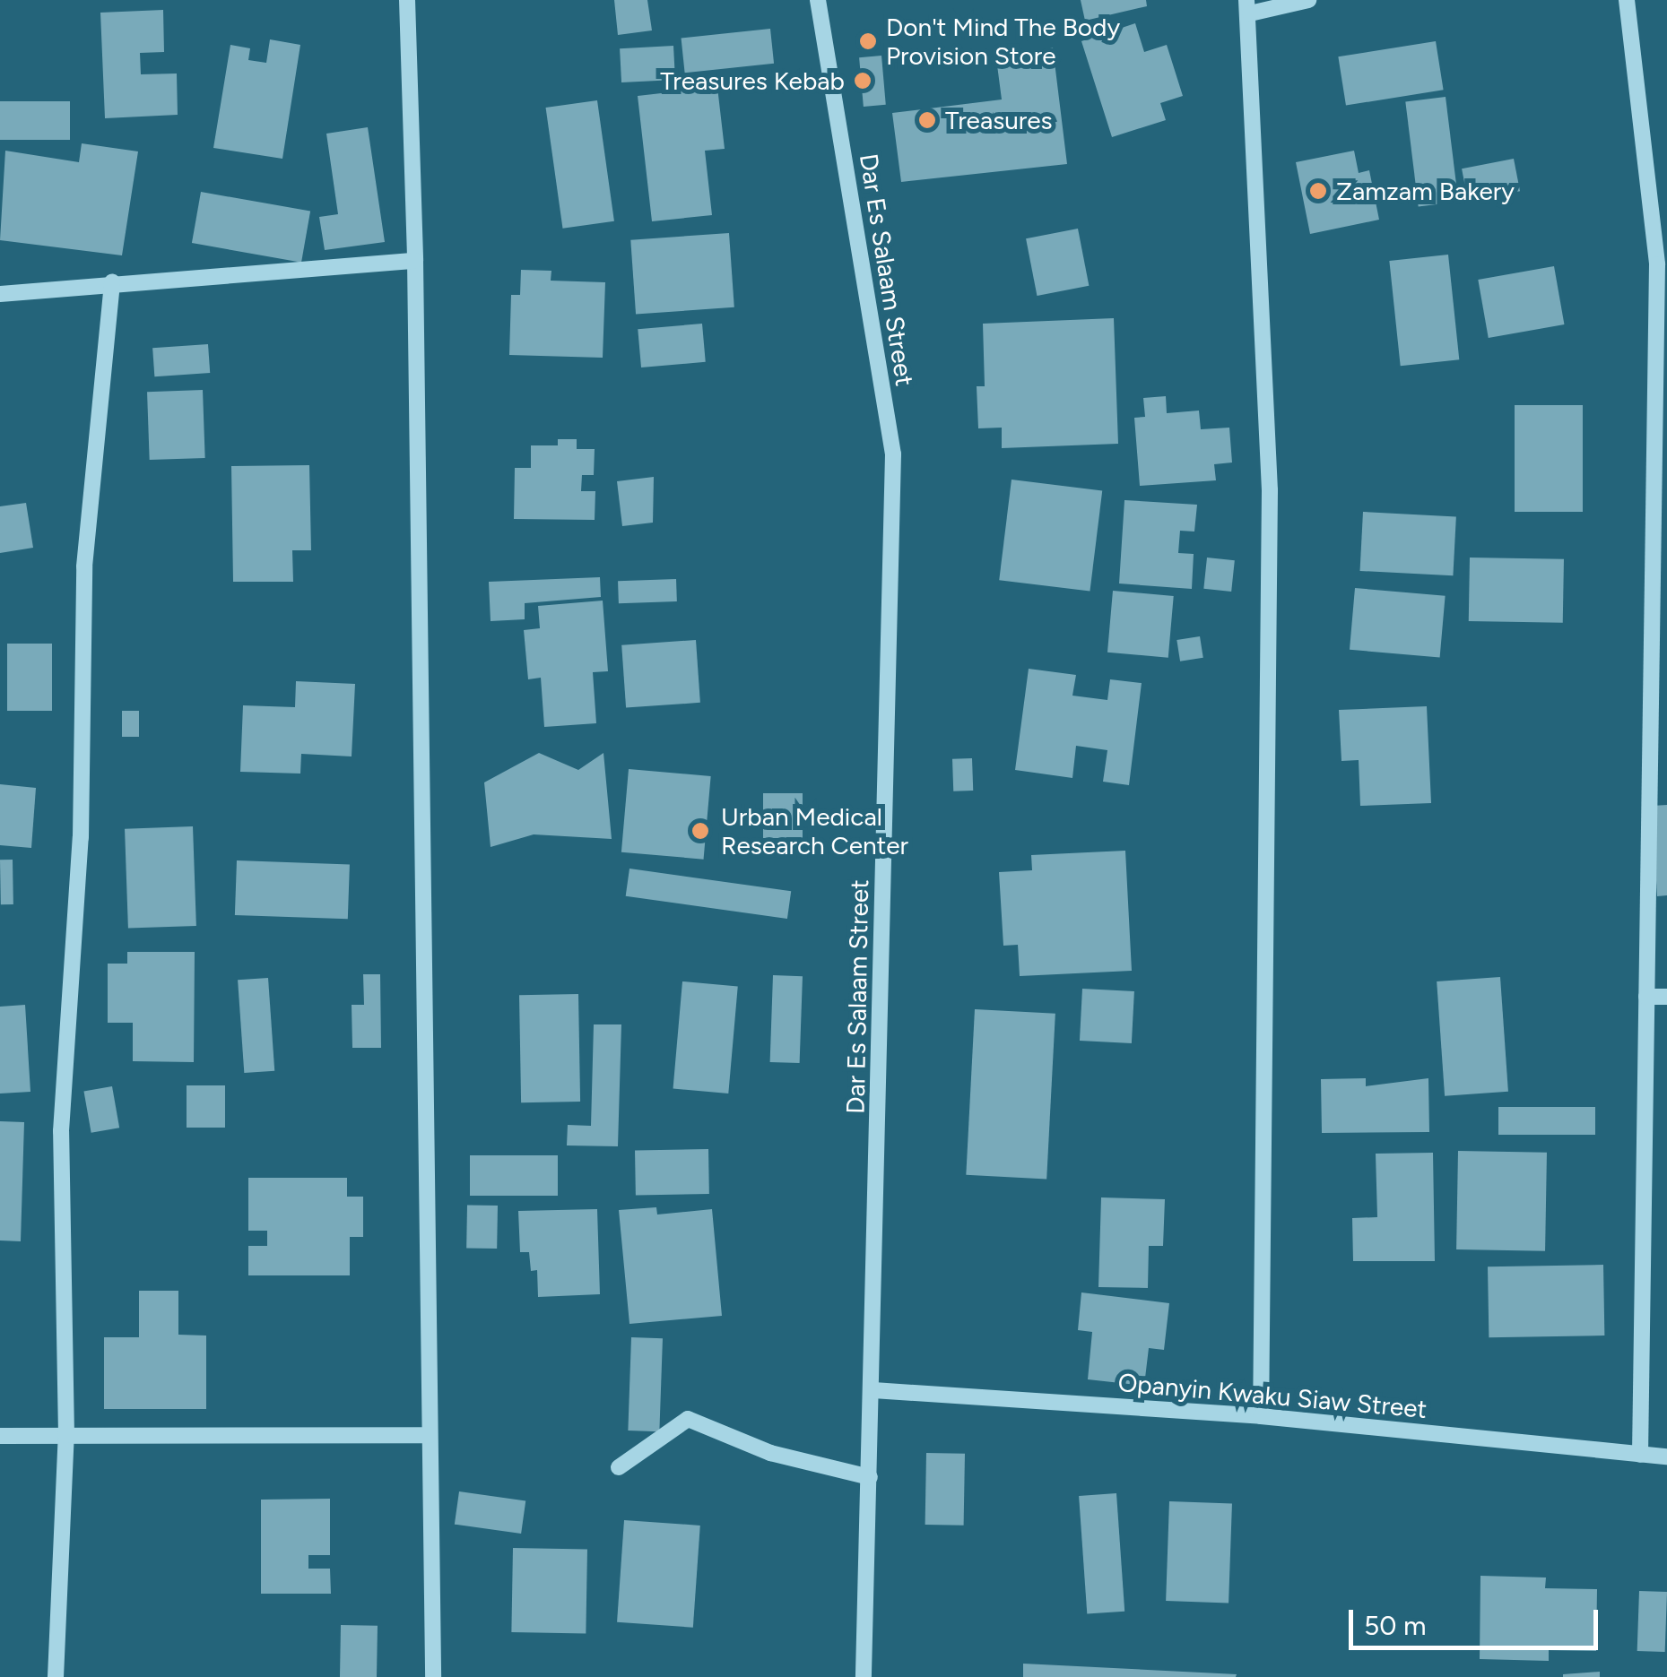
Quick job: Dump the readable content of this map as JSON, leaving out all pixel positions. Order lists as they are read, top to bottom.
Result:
{
  "streets": {
    "street": ["Dar Es Salaam Street", "Opanyin Kwaku Siaw Street"]
  },
  "crossings": [
    ["Dar Es Salaam Street", "Opanyin Kwaku Siaw Street"]
  ],
  "places": [
    "Don't Mind The Body Provision Store",
    "Treasures Kebab",
    "Treasures",
    "Zamzam Bakery",
    "Urban Medical Research Center"
  ],
  "scale_bar": "50 m"
}
